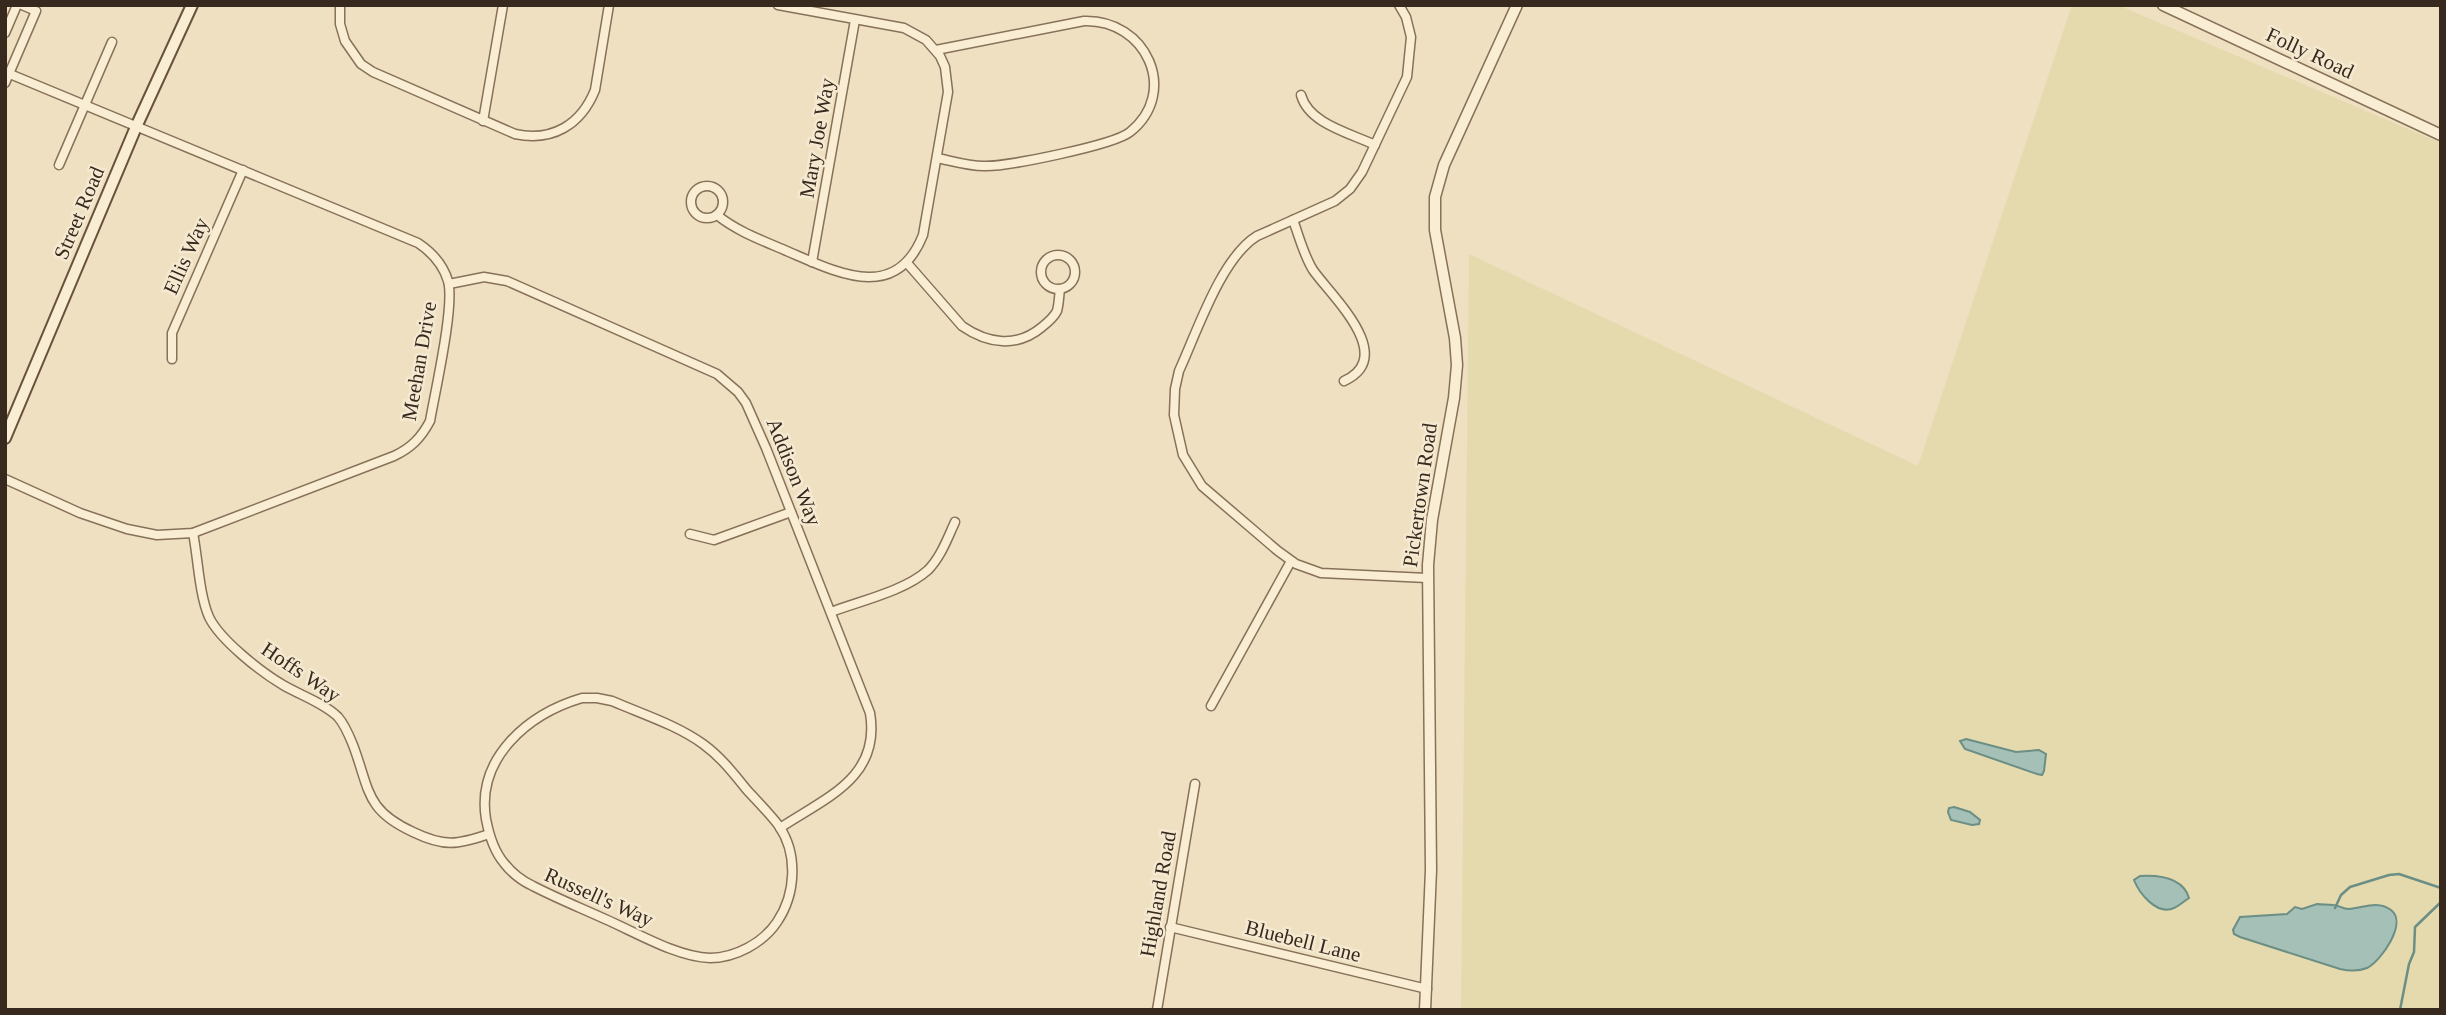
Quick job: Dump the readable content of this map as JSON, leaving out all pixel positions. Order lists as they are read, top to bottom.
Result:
{
  "streets": {
    "main road": ["Street Road"],
    "street": [
      "Folly Road",
      "Mary Joe Way",
      "Ellis Way",
      "Meehan Drive",
      "Addison Way",
      "Pickertown Road",
      "Hoffs Way",
      "Highland Road",
      "Russell's Way",
      "Bluebell Lane"
    ]
  },
  "crossings": [
    ["Street Road", "Meehan Drive"],
    ["Ellis Way", "Meehan Drive"],
    ["Meehan Drive", "Addison Way"],
    ["Meehan Drive", "Hoffs Way"],
    ["Addison Way", "Russell's Way"],
    ["Pickertown Road", "Bluebell Lane"],
    ["Hoffs Way", "Russell's Way"],
    ["Highland Road", "Bluebell Lane"]
  ]
}
